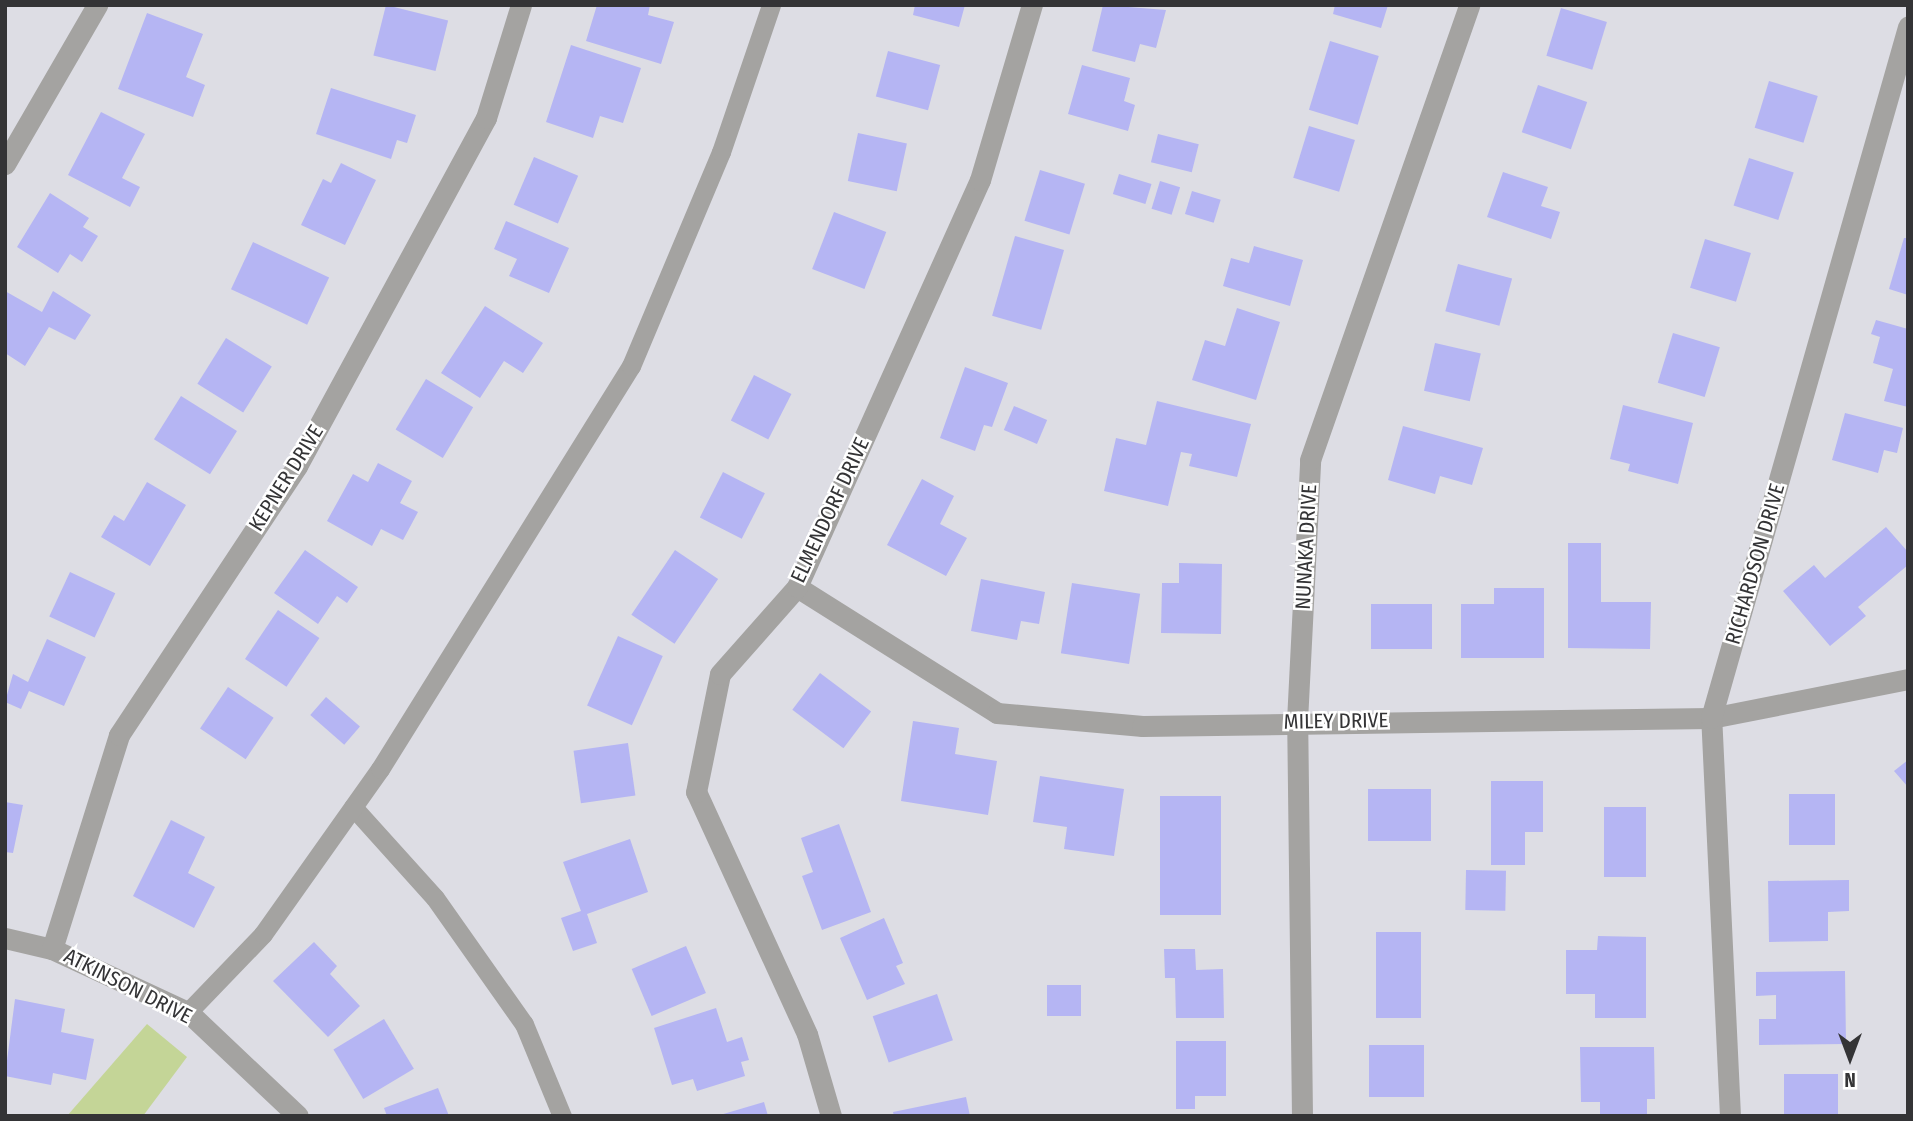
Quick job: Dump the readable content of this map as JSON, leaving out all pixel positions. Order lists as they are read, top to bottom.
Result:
{
  "streets": {
    "street": [
      "KEPNER DRIVE",
      "ELMENDORF DRIVE",
      "NUNAKA DRIVE",
      "RICHARDSON DRIVE",
      "MILEY DRIVE",
      "ATKINSON DRIVE"
    ]
  },
  "crossings": [
    ["KEPNER DRIVE", "ATKINSON DRIVE"],
    ["ELMENDORF DRIVE", "MILEY DRIVE"],
    ["NUNAKA DRIVE", "MILEY DRIVE"],
    ["RICHARDSON DRIVE", "MILEY DRIVE"]
  ],
  "north": "bottom"
}
